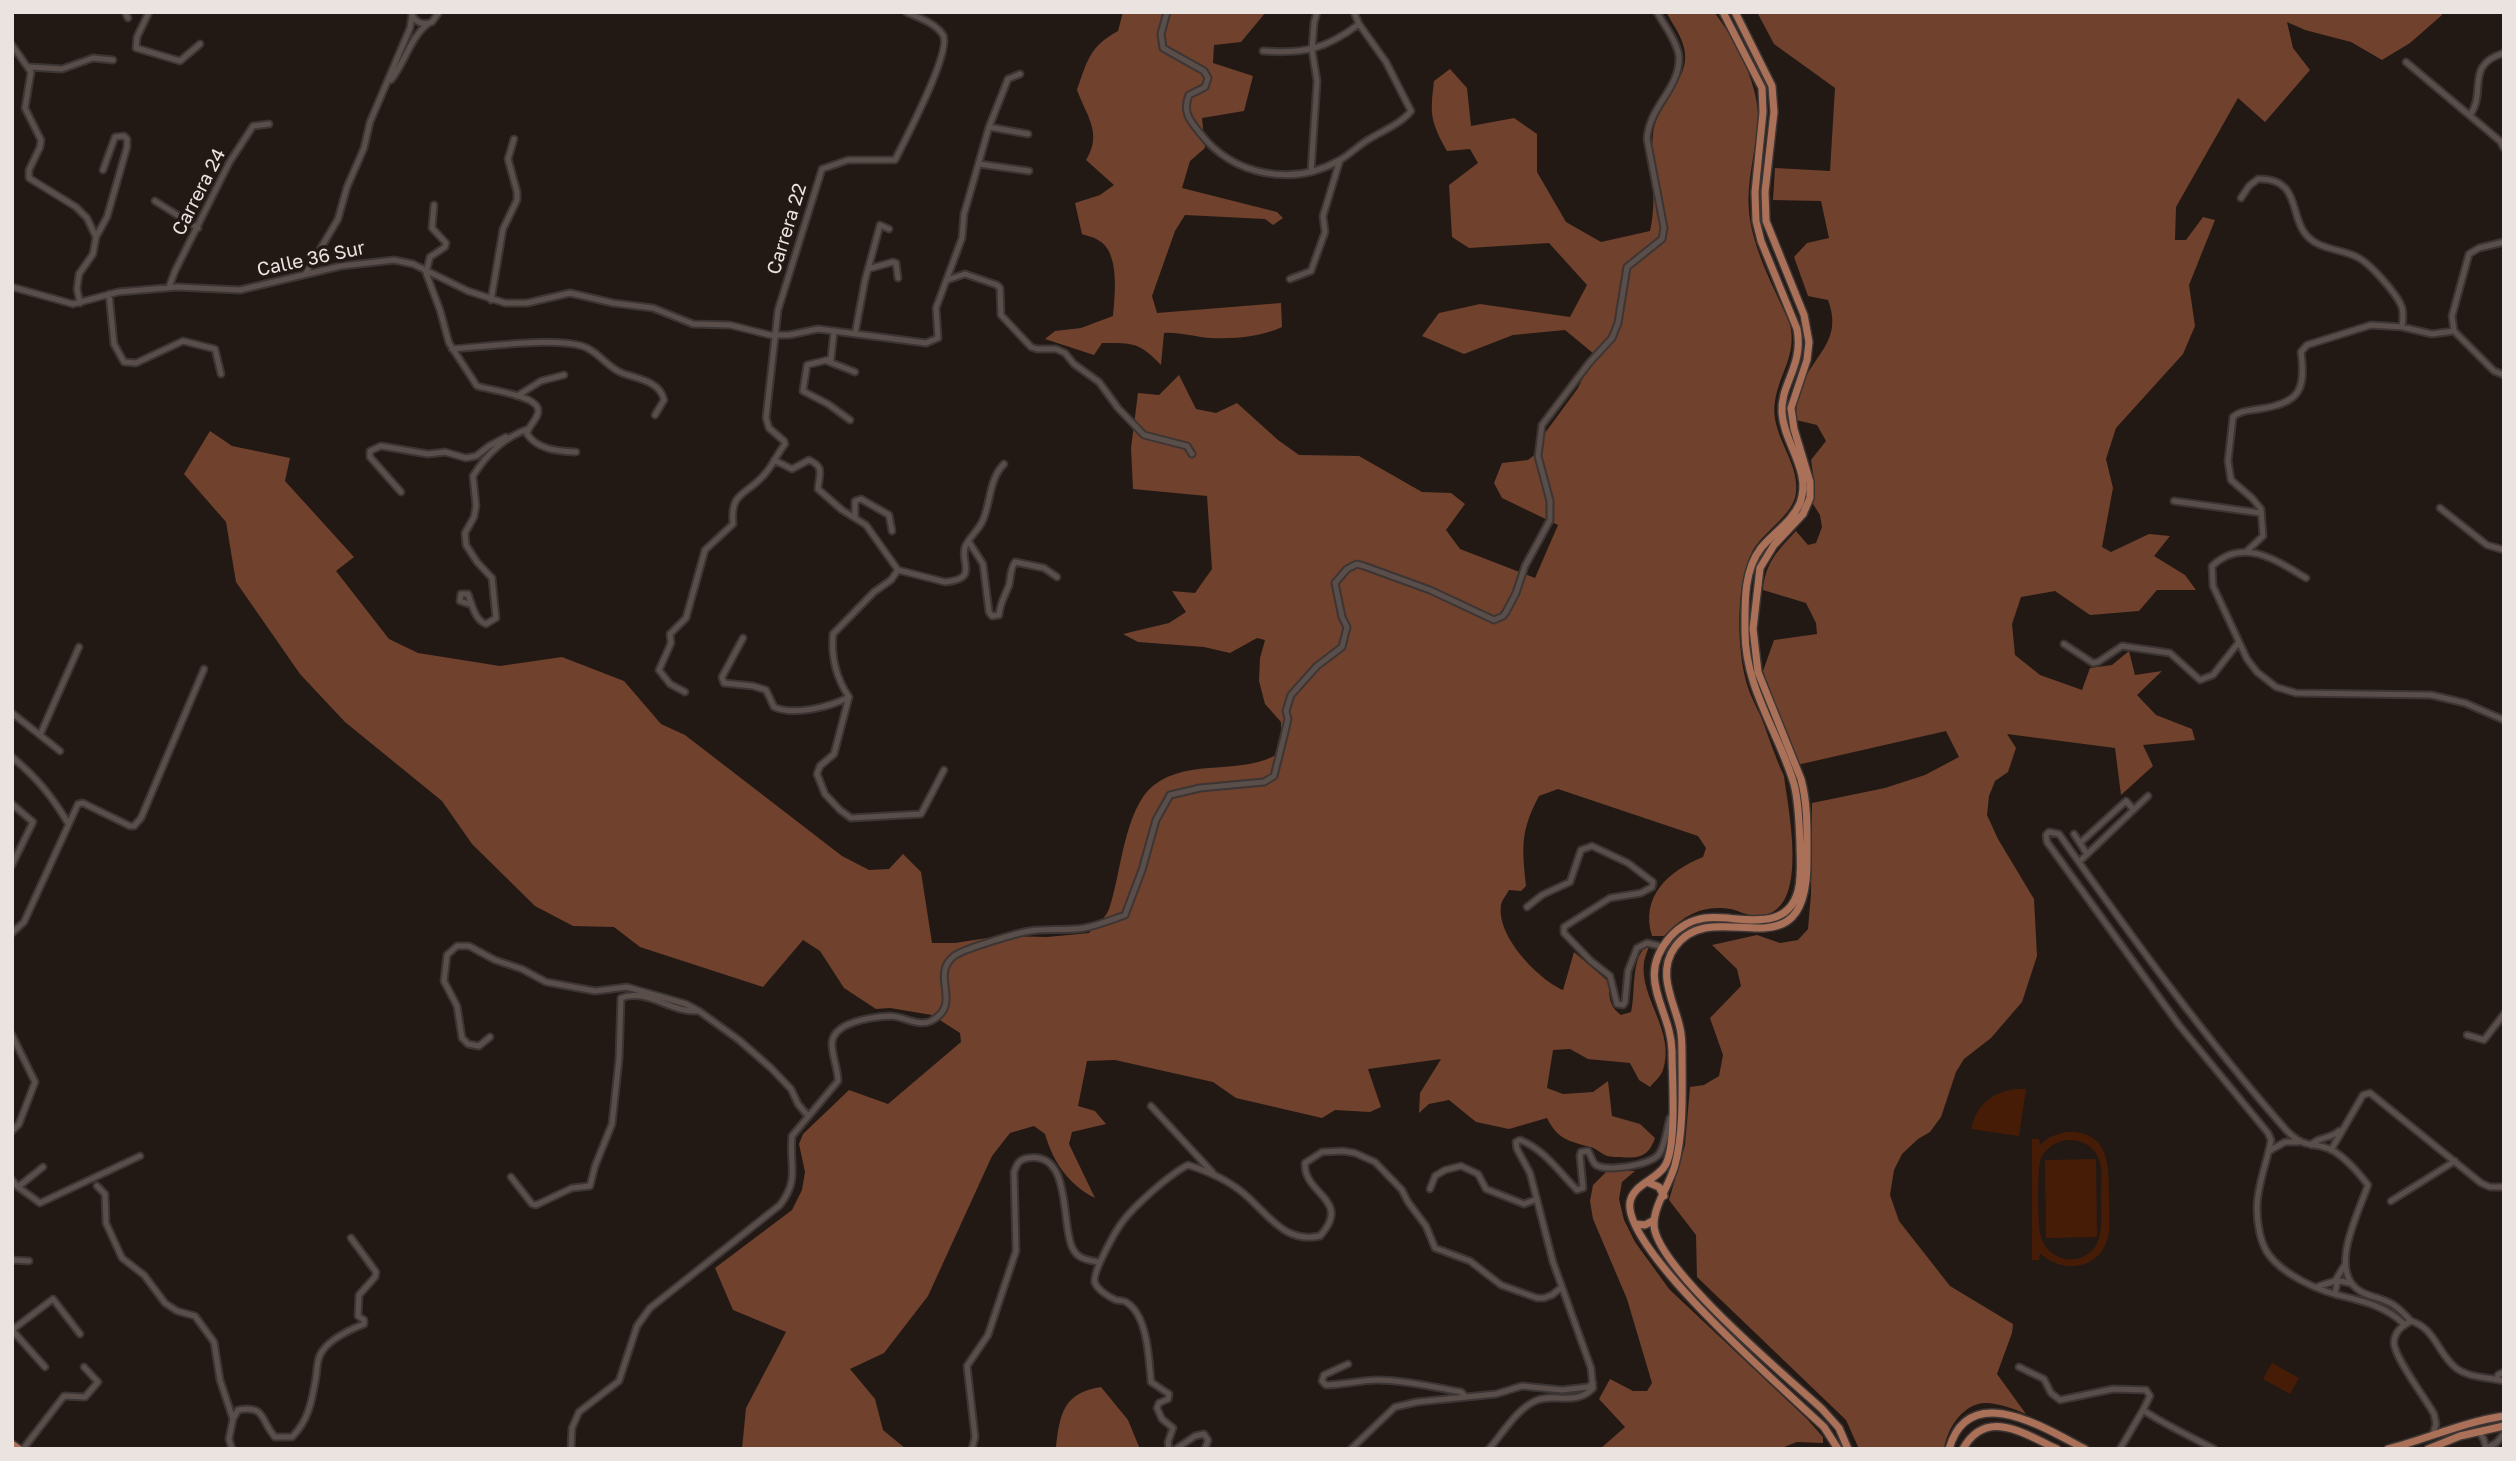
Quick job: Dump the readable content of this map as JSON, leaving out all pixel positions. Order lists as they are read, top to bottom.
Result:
{
  "streets": {
    "street": ["Carrera 24", "Carrera 22", "Calle 36 Sur"]
  },
  "crossings": [
    ["Carrera 24", "Calle 36 Sur"],
    ["Carrera 22", "Calle 36 Sur"]
  ]
}
